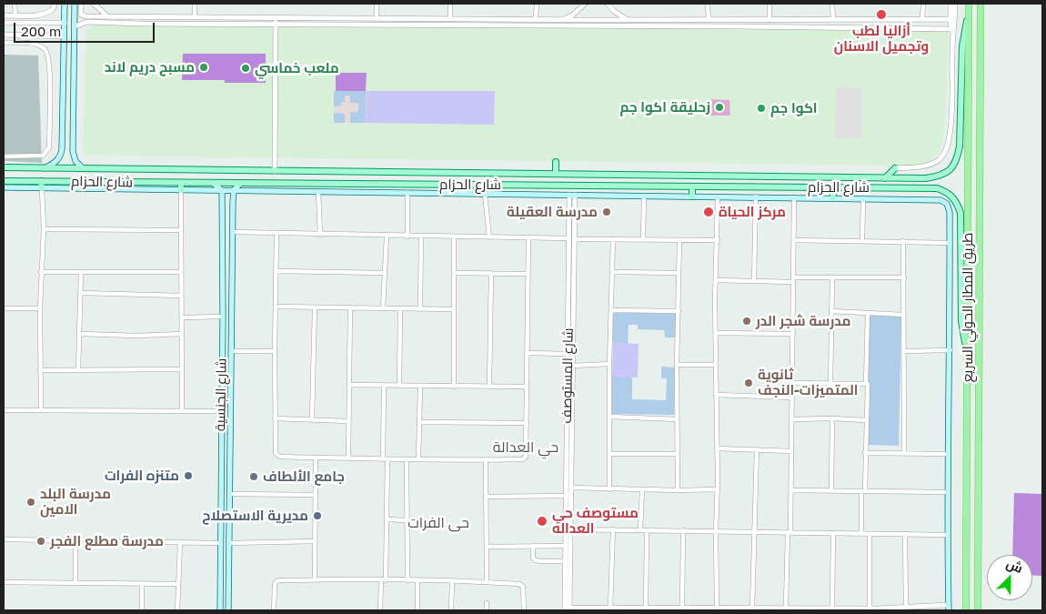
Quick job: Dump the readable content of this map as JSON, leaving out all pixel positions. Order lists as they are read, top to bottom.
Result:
{
  "streets": {
    "highway": ["طريق المطار الحولي السريع"],
    "main road": ["شارع الحزام", "شارع الجنسية"],
    "street": ["شارع المستوصف"]
  },
  "crossings": [
    ["شارع الحزام", "طريق المطار الحولي السريع"]
  ],
  "districts": ["حي العدالة", "حی الفرات"],
  "places": [
    "أزاليا لطب وتجميل الاسنان",
    "مسبح دريم لاند",
    "ملعب خماسي",
    "زحليقة اكوا جم",
    "اكوا جم",
    "مدرسة العقيلة",
    "مركز الحياة",
    "مدرسة شجر الدر",
    "ثانوية المتميزات-النجف",
    "متنزه الفرات",
    "جامع الألطاف",
    "مدرسة البلد الامين",
    "مديرية الاستصلاح",
    "مستوصف حي العداله",
    "مدرسة مطلع الفجر"
  ],
  "scale_bar": "200 m",
  "north": "top right"
}
